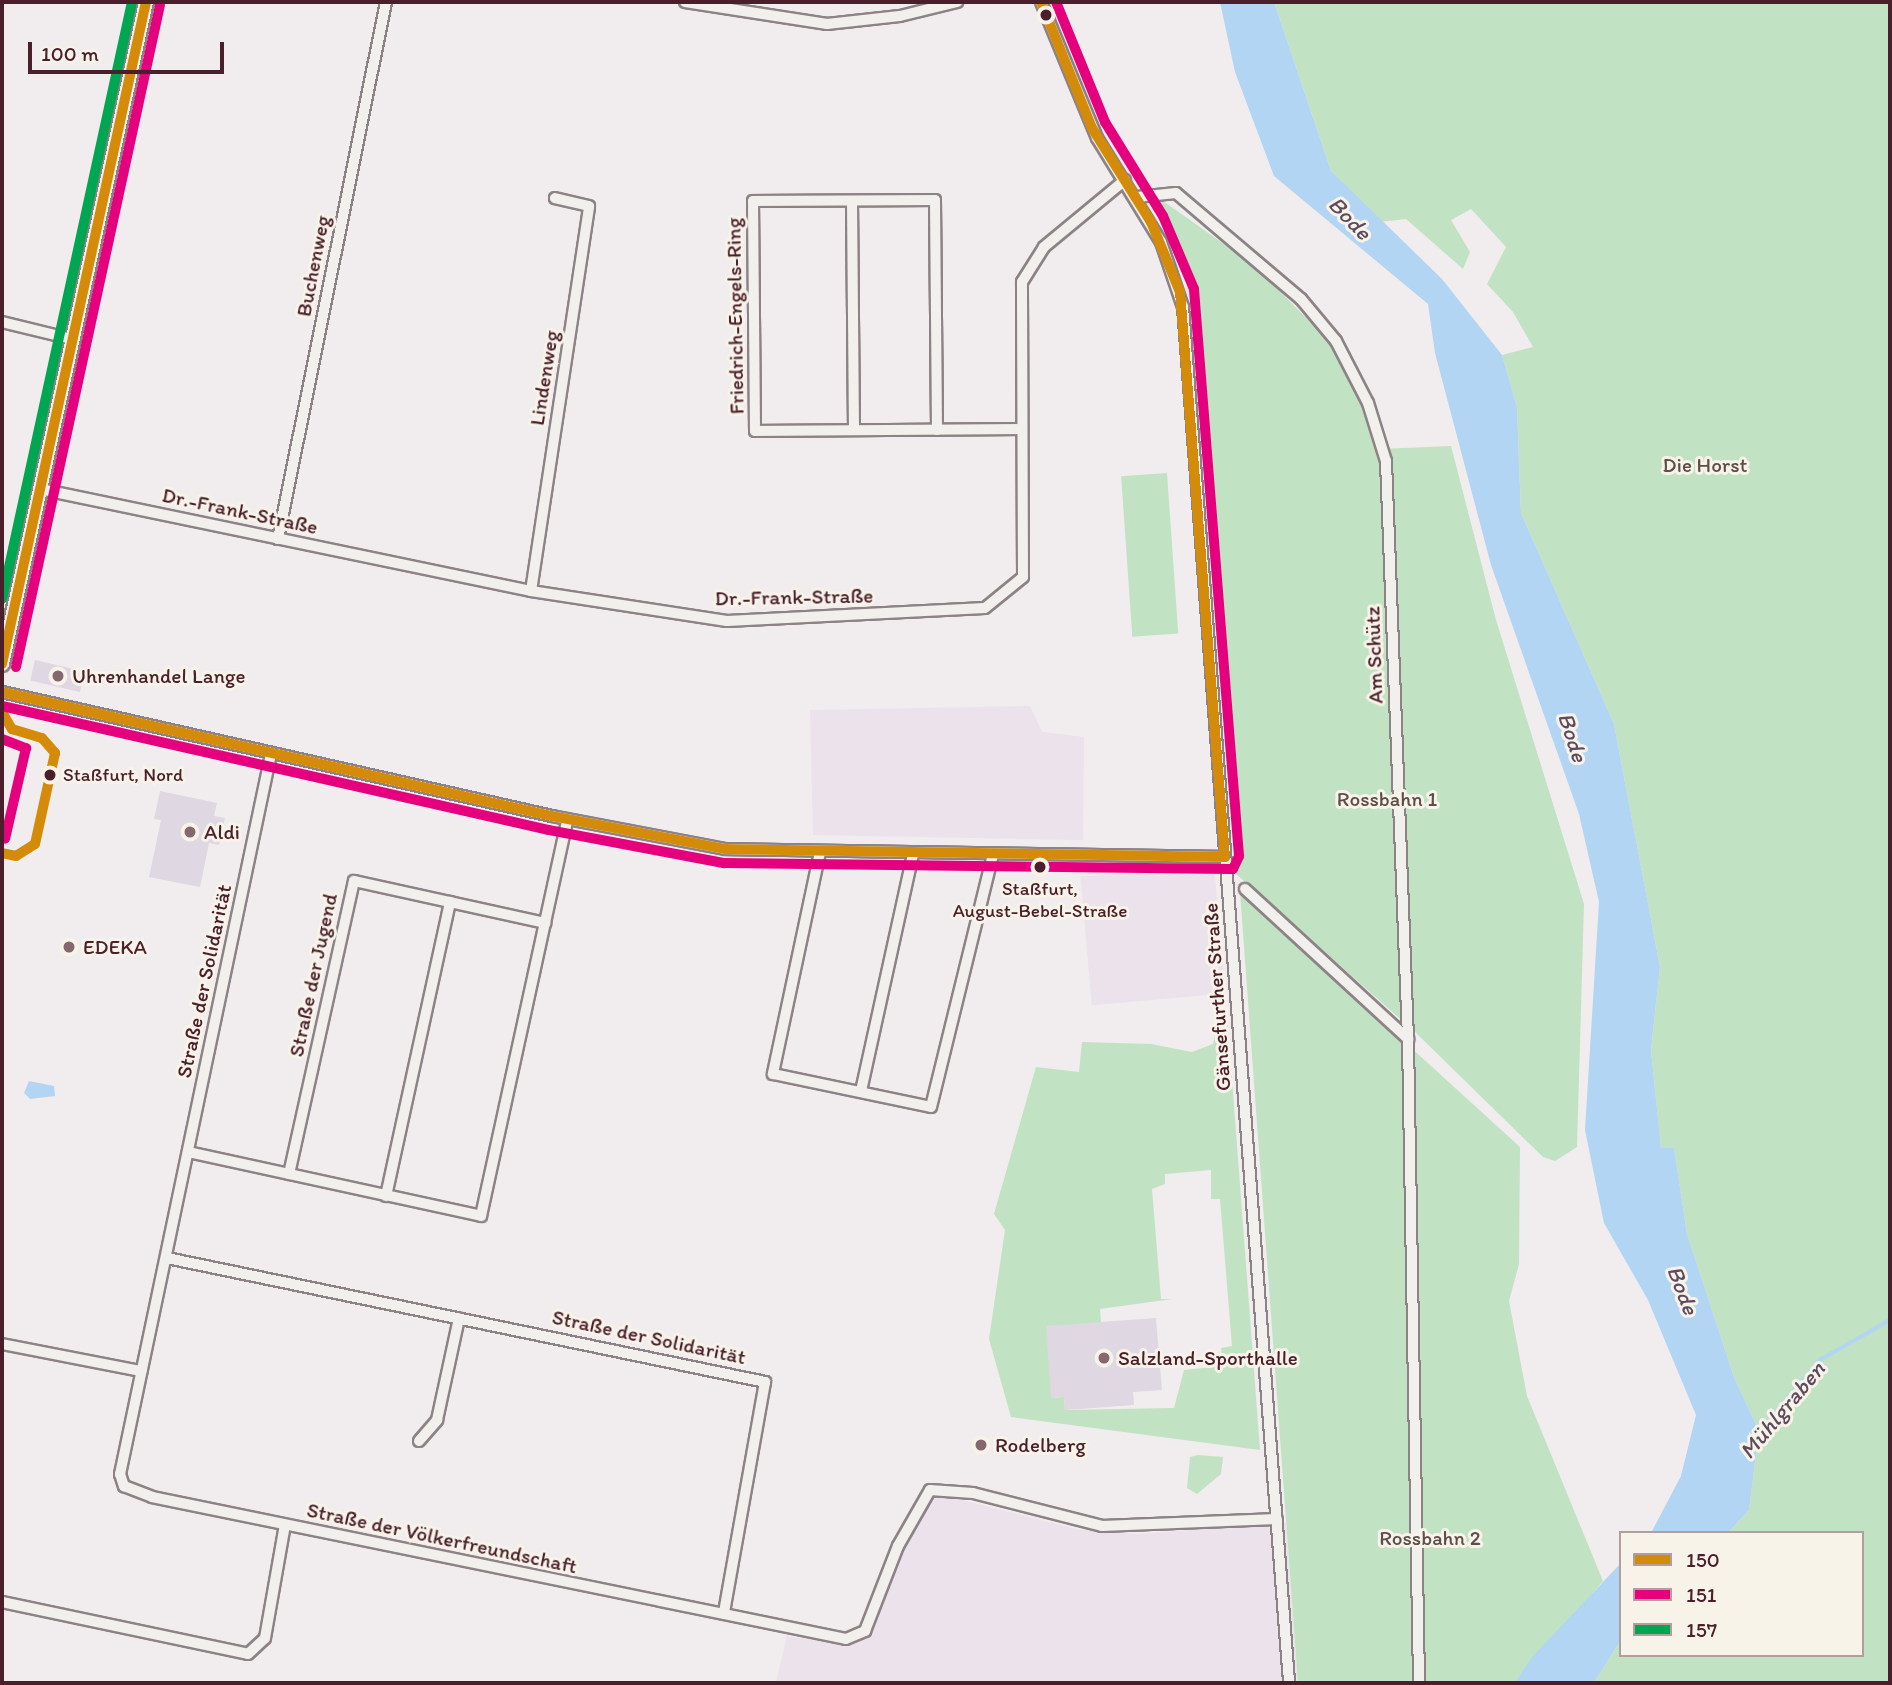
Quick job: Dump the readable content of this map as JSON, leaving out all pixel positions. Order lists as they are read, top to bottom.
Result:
{
  "streets": {
    "street": [
      "Buchenweg",
      "Friedrich-Engels-Ring",
      "Lindenweg",
      "Dr.-Frank-Straße",
      "Am Schütz",
      "Straße der Jugend",
      "Straße der Solidarität",
      "Gänsefurther Straße",
      "Straße der Völkerfreundschaft"
    ]
  },
  "crossings": [
    ["Buchenweg", "Dr.-Frank-Straße"],
    ["Friedrich-Engels-Ring", "Dr.-Frank-Straße"],
    ["Lindenweg", "Dr.-Frank-Straße"],
    ["Dr.-Frank-Straße", "Gänsefurther Straße"],
    ["Am Schütz", "Gänsefurther Straße"],
    ["Straße der Solidarität", "Straße der Völkerfreundschaft"]
  ],
  "water": ["Bode", "Mühlgraben"],
  "parks": ["Die Horst", "Rossbahn 1", "Rossbahn 2"],
  "places": [
    "Uhrenhandel Lange",
    "Staßfurt, Nord",
    "Aldi",
    "Staßfurt, August-Bebel-Straße",
    "EDEKA",
    "Salzland-Sporthalle",
    "Rodelberg"
  ],
  "lines": ["transit line 150", "transit line 151", "transit line 157"],
  "legend": ["150", "151", "157"],
  "scale_bar": "100 m"
}
